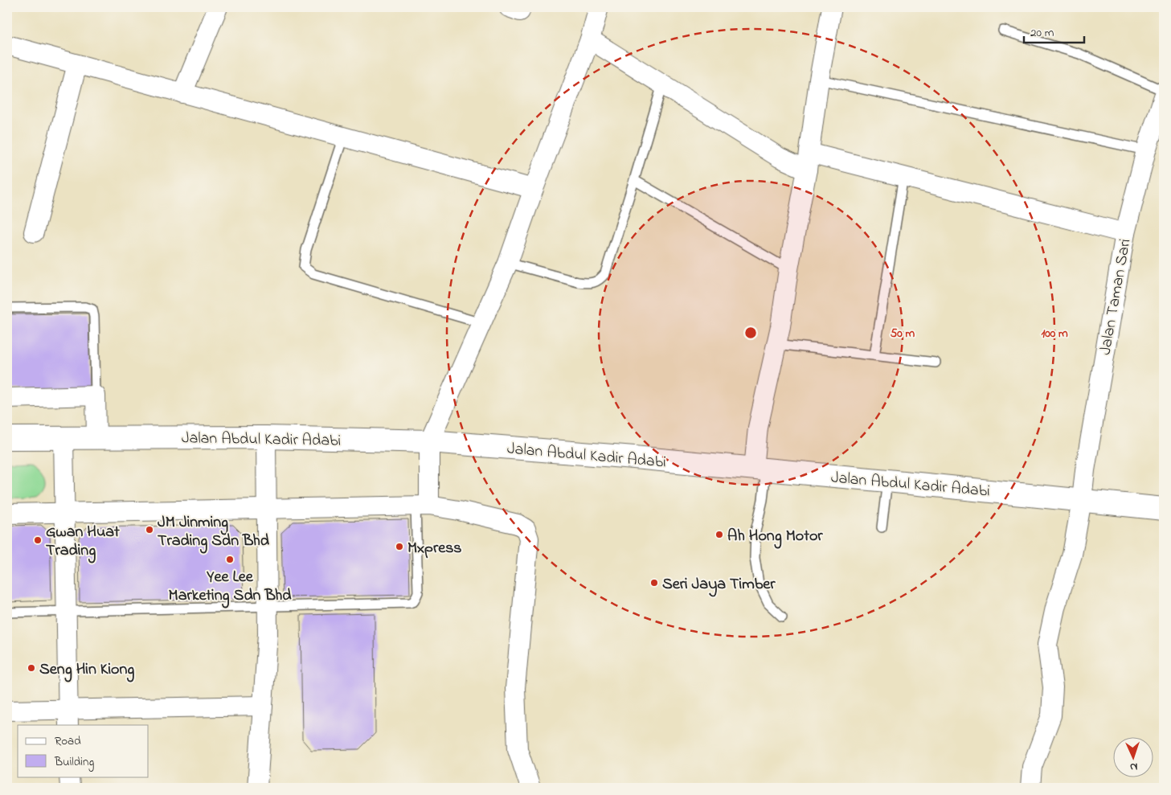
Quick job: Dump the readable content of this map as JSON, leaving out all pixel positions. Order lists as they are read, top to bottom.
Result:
{
  "streets": {
    "main road": ["Jalan Abdul Kadir Adabi"],
    "street": ["Jalan Taman Sari"]
  },
  "crossings": [
    ["Jalan Taman Sari", "Jalan Abdul Kadir Adabi"]
  ],
  "places": [
    "JM Jinming Trading Sdn Bhd",
    "Ah Hong Motor",
    "Gwan Huat Trading",
    "Mxpress",
    "Yee Lee Marketing Sdn Bhd",
    "Seri Jaya Timber",
    "Seng Hin Kiong"
  ],
  "legend": ["Road", "Building"],
  "scale_bar": "20 m",
  "north": "bottom",
  "rings": ["50 m", "100 m"]
}
